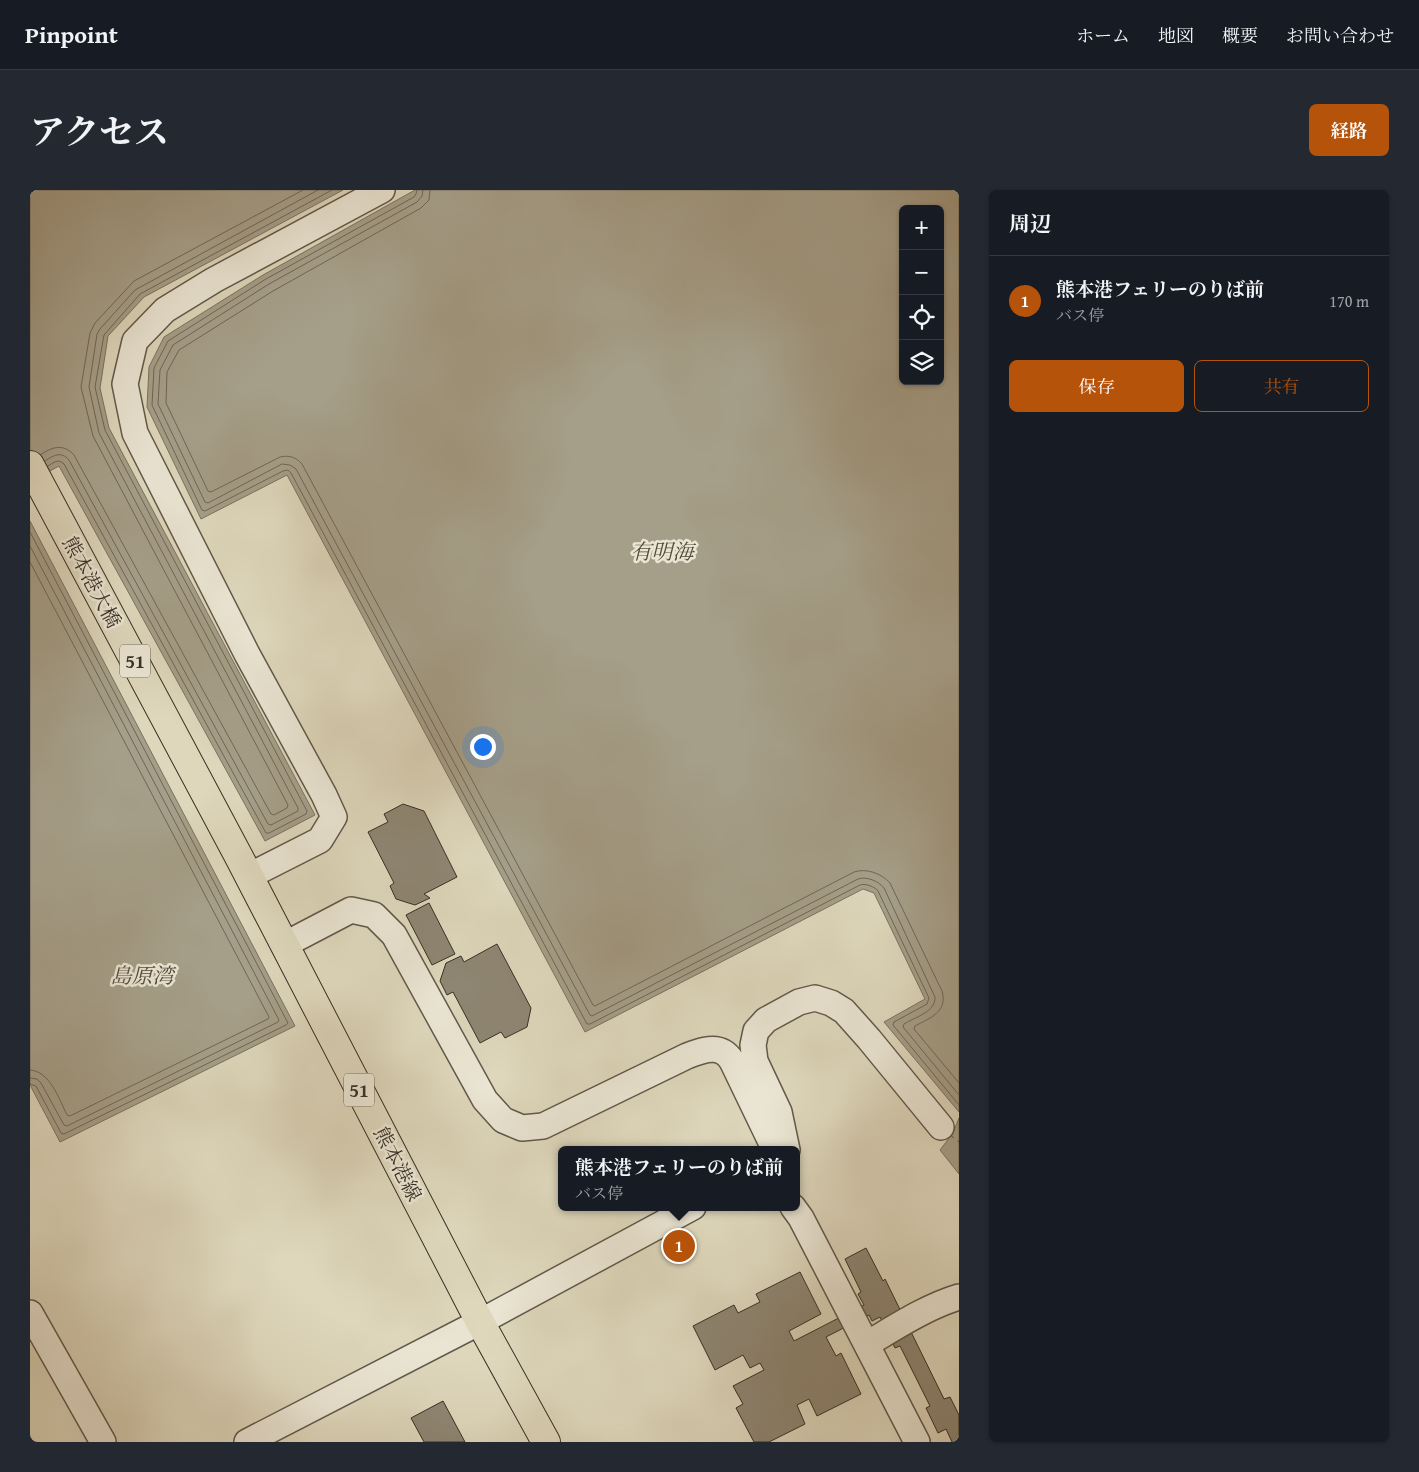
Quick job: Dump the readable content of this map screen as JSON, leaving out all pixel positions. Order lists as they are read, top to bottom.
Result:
{
  "streets": {
    "main road": ["熊本港大橋", "51", "熊本港線"]
  },
  "crossings": [
    ["熊本港大橋", "熊本港線"]
  ],
  "water": ["有明海", "島原湾"],
  "page": {
    "header": "Pinpoint",
    "nav": [
      "ホーム",
      "地図",
      "概要",
      "お問い合わせ"
    ],
    "title": "アクセス",
    "buttons": [
      "経路",
      ["保存", "共有"]
    ],
    "heading": "周辺",
    "map_buttons": ["+", "−"],
    "list": [
      {
        "mark": "1",
        "name": "熊本港フェリーのりば前",
        "note": "バス停",
        "value": "170 m"
      }
    ],
    "popup": ["熊本港フェリーのりば前", "バス停"],
    "pins": "1"
  }
}
